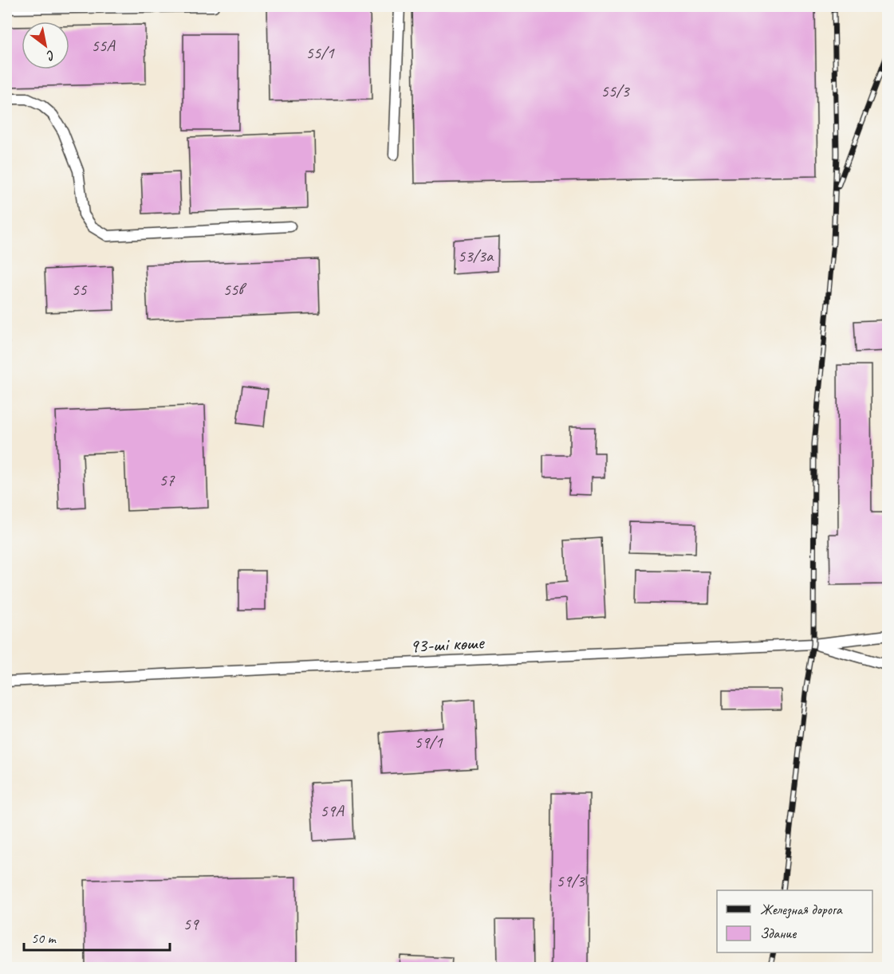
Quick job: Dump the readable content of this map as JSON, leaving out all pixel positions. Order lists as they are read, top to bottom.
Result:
{
  "streets": {
    "lane": ["93-ші көше"]
  },
  "house_numbers": [
    "55А",
    "55/1",
    "55/3",
    "53/3а",
    "55",
    "55в",
    "57",
    "59/1",
    "59А",
    "59/3",
    "59"
  ],
  "legend": ["Железная дорога", "Здание"],
  "scale_bar": "50 m",
  "north": "bottom right"
}
